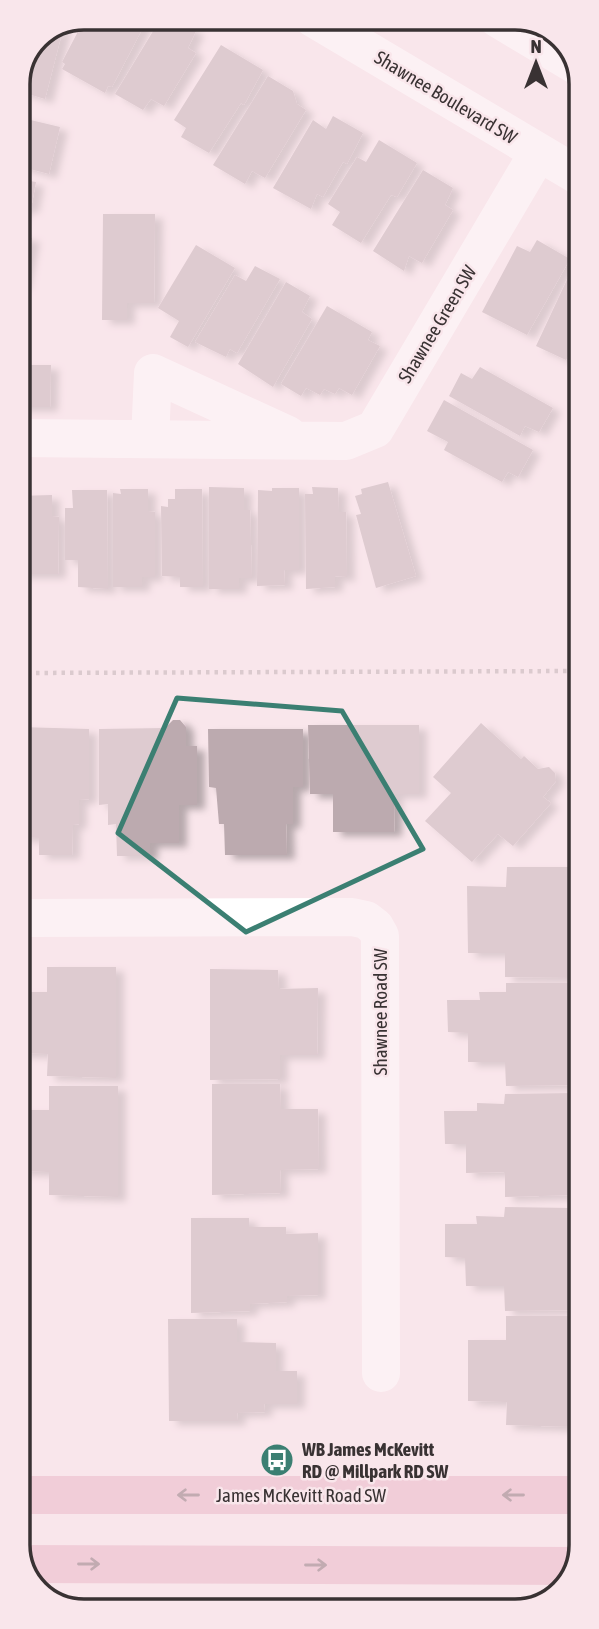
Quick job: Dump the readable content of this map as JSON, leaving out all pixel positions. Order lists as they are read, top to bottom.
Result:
{
  "streets": {
    "main road": ["James McKevitt Road SW"],
    "street": ["Shawnee Boulevard SW", "Shawnee Green SW", "Shawnee Road SW"]
  },
  "crossings": [
    ["Shawnee Boulevard SW", "Shawnee Green SW"]
  ],
  "places": {
    "bus stop": ["WB James McKevitt RD @ Millpark RD SW"]
  },
  "north": "top"
}
